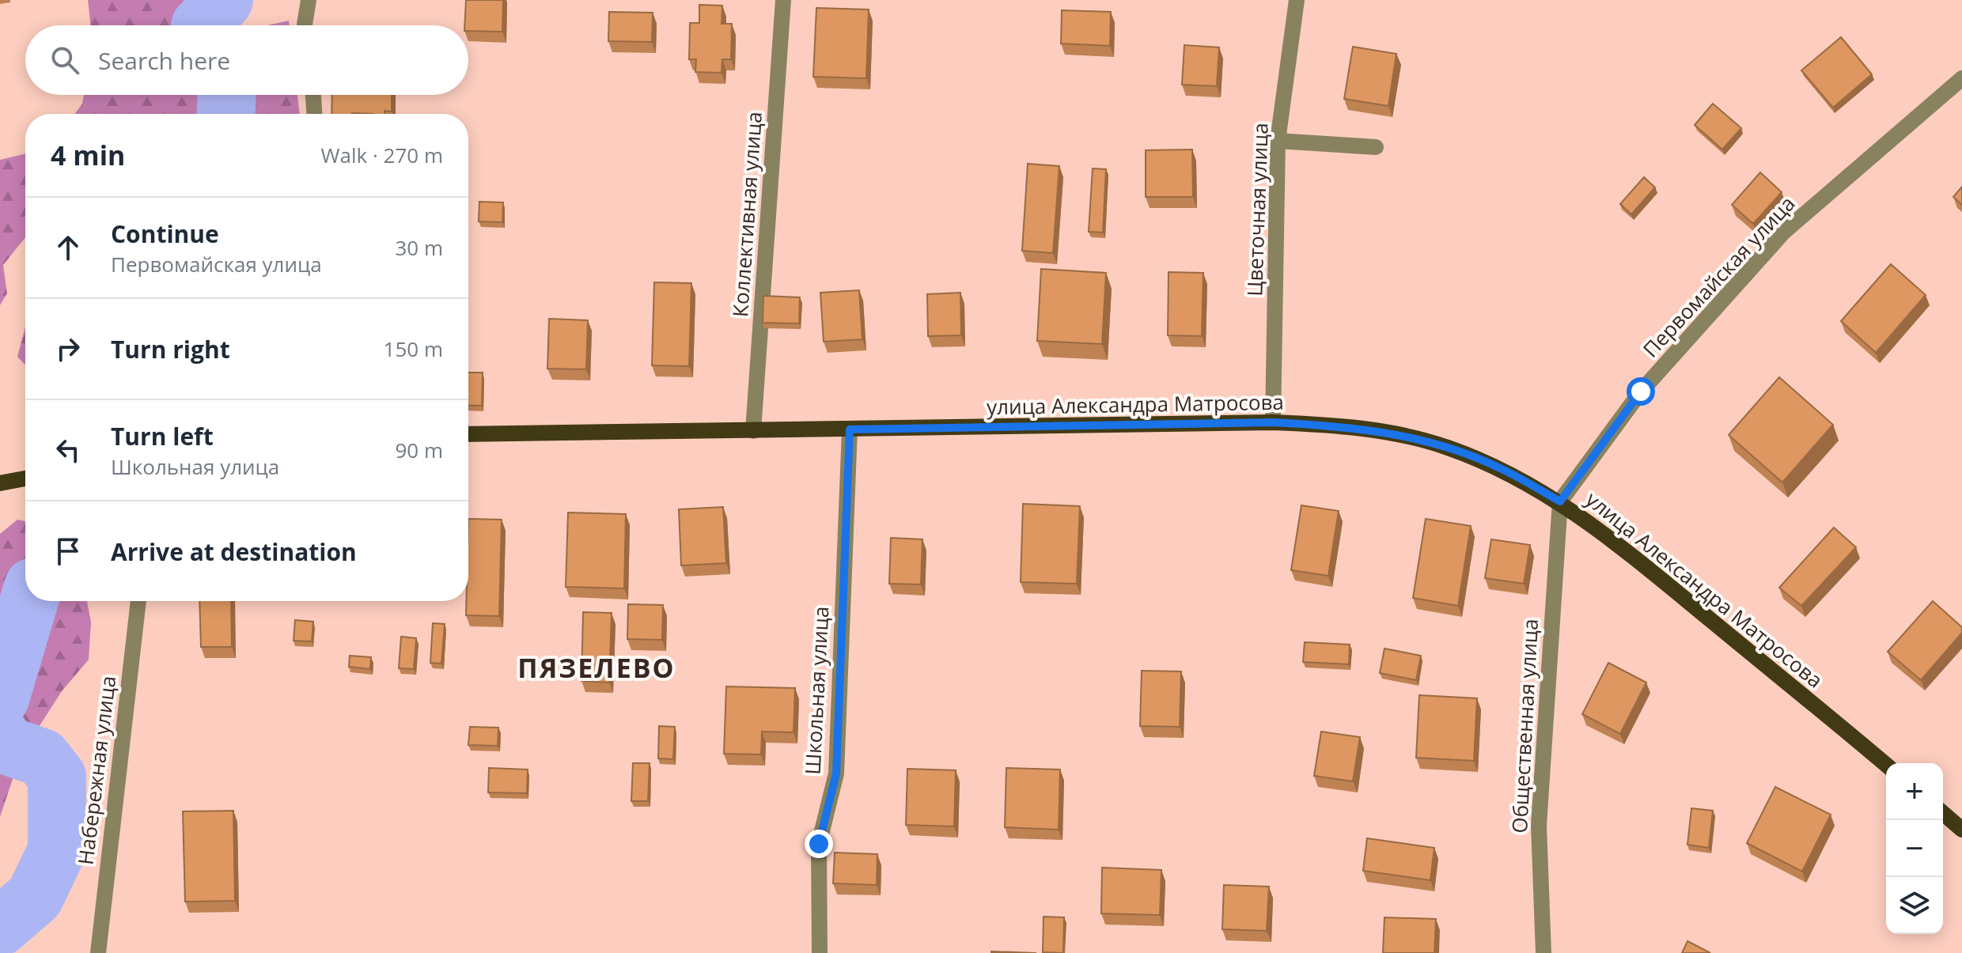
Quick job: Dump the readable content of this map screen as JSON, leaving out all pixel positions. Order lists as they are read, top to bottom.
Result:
{
  "streets": {
    "main road": ["улица Александра Матросова"],
    "street": [
      "Цветочная улица",
      "Коллективная улица",
      "Первомайская улица",
      "Школьная улица",
      "Общественная улица",
      "Набережная улица"
    ]
  },
  "crossings": [
    ["Цветочная улица", "улица Александра Матросова"],
    ["Коллективная улица", "улица Александра Матросова"],
    ["Первомайская улица", "улица Александра Матросова"],
    ["Первомайская улица", "Общественная улица"],
    ["улица Александра Матросова", "Школьная улица"],
    ["улица Александра Матросова", "Общественная улица"]
  ],
  "districts": ["ПЯЗЕЛЕВО"],
  "page": {
    "search": "Search here",
    "heading": ["4 min", "Walk · 270 m"],
    "list": [
      ["Continue", "Первомайская улица", "30 m"],
      ["Turn right", "150 m"],
      ["Turn left", "Школьная улица", "90 m"],
      "Arrive at destination"
    ],
    "map_buttons": ["+", "−"]
  }
}
